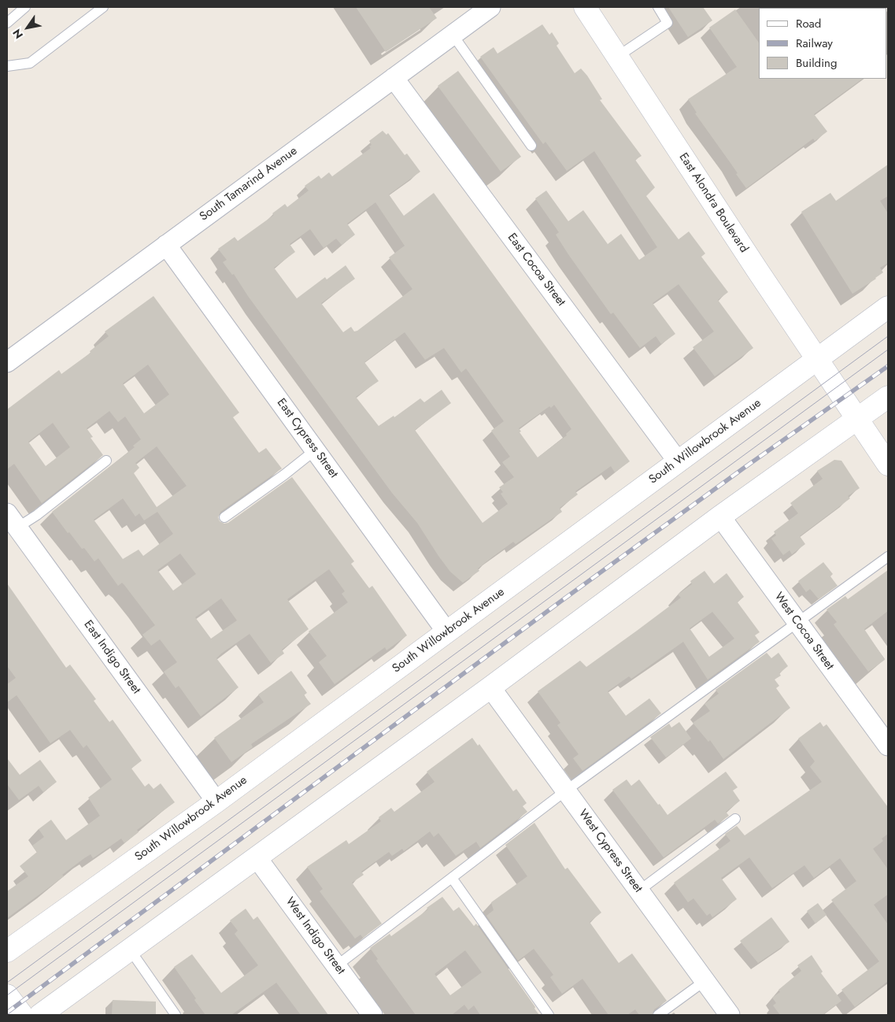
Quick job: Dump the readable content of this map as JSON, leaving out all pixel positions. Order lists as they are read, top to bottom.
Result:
{
  "streets": {
    "street": [
      "South Tamarind Avenue",
      "East Alondra Boulevard",
      "East Cocoa Street",
      "East Cypress Street",
      "South Willowbrook Avenue",
      "West Cocoa Street",
      "East Indigo Street",
      "West Cypress Street",
      "West Indigo Street"
    ]
  },
  "crossings": [
    ["South Tamarind Avenue", "East Cocoa Street"],
    ["South Tamarind Avenue", "East Cypress Street"],
    ["East Alondra Boulevard", "South Willowbrook Avenue"],
    ["East Cocoa Street", "South Willowbrook Avenue"],
    ["East Cypress Street", "South Willowbrook Avenue"],
    ["South Willowbrook Avenue", "East Indigo Street"]
  ],
  "legend": ["Road", "Railway", "Building"],
  "north": "bottom left"
}
